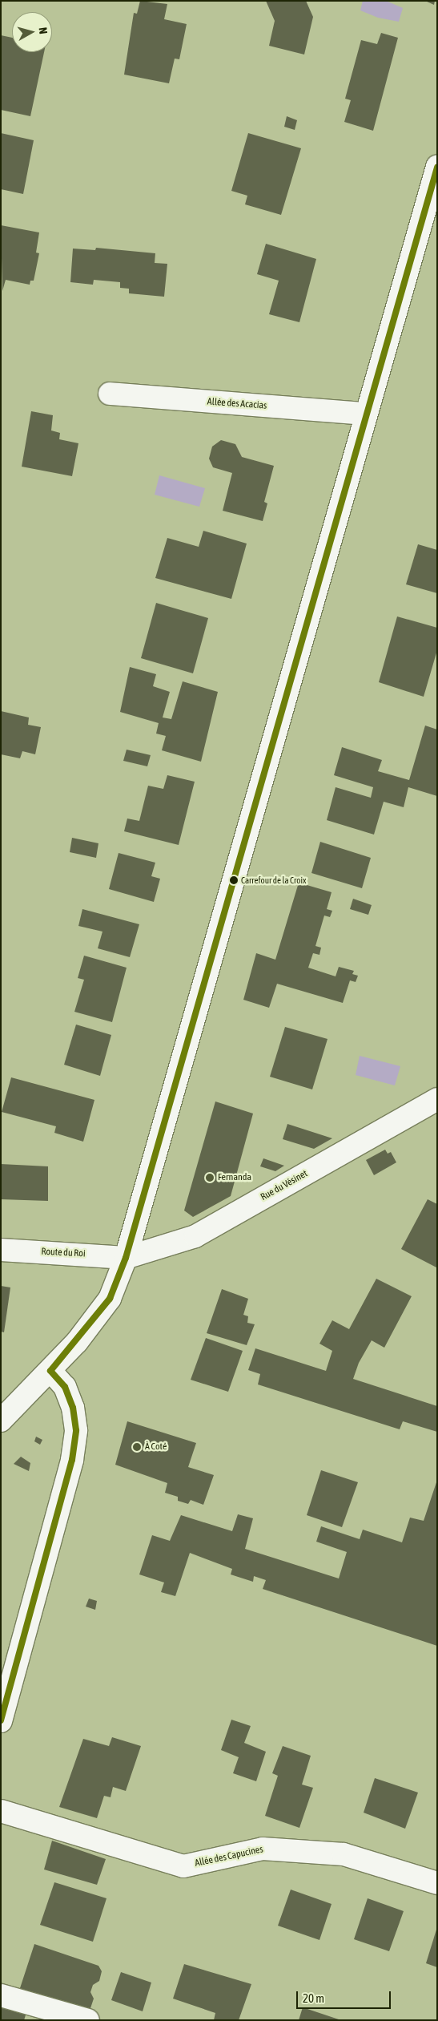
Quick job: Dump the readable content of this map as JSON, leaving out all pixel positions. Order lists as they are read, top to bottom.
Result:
{
  "streets": {
    "street": [
      "Allée des Acacias",
      "Rue du Vésinet",
      "Route du Roi",
      "Allée des Capucines"
    ]
  },
  "crossings": [
    ["Rue du Vésinet", "Route du Roi"]
  ],
  "places": ["Carrefour de la Croix", "Fernanda", "À Coté"],
  "scale_bar": "20 m",
  "north": "right"
}
